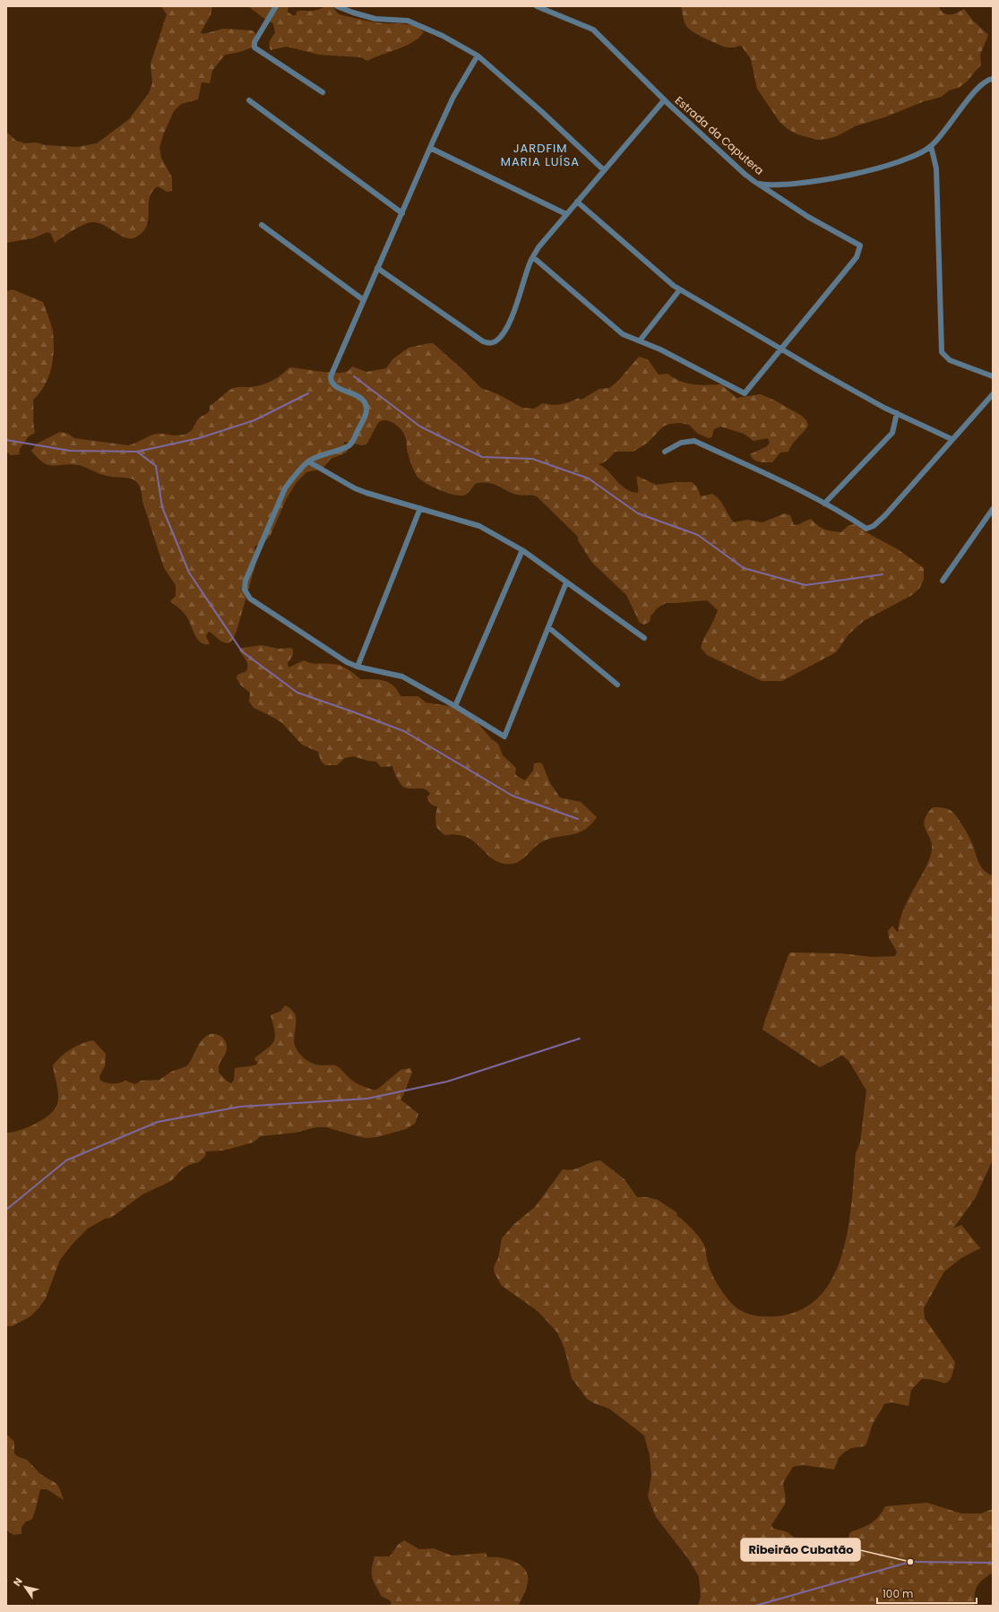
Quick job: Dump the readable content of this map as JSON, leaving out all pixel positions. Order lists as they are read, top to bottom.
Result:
{
  "streets": {
    "street": ["Estrada da Caputera"]
  },
  "districts": ["JARDFIM MARIA LUÍSA"],
  "places": ["Ribeirão Cubatão"],
  "scale_bar": "100 m",
  "north": "top left"
}
